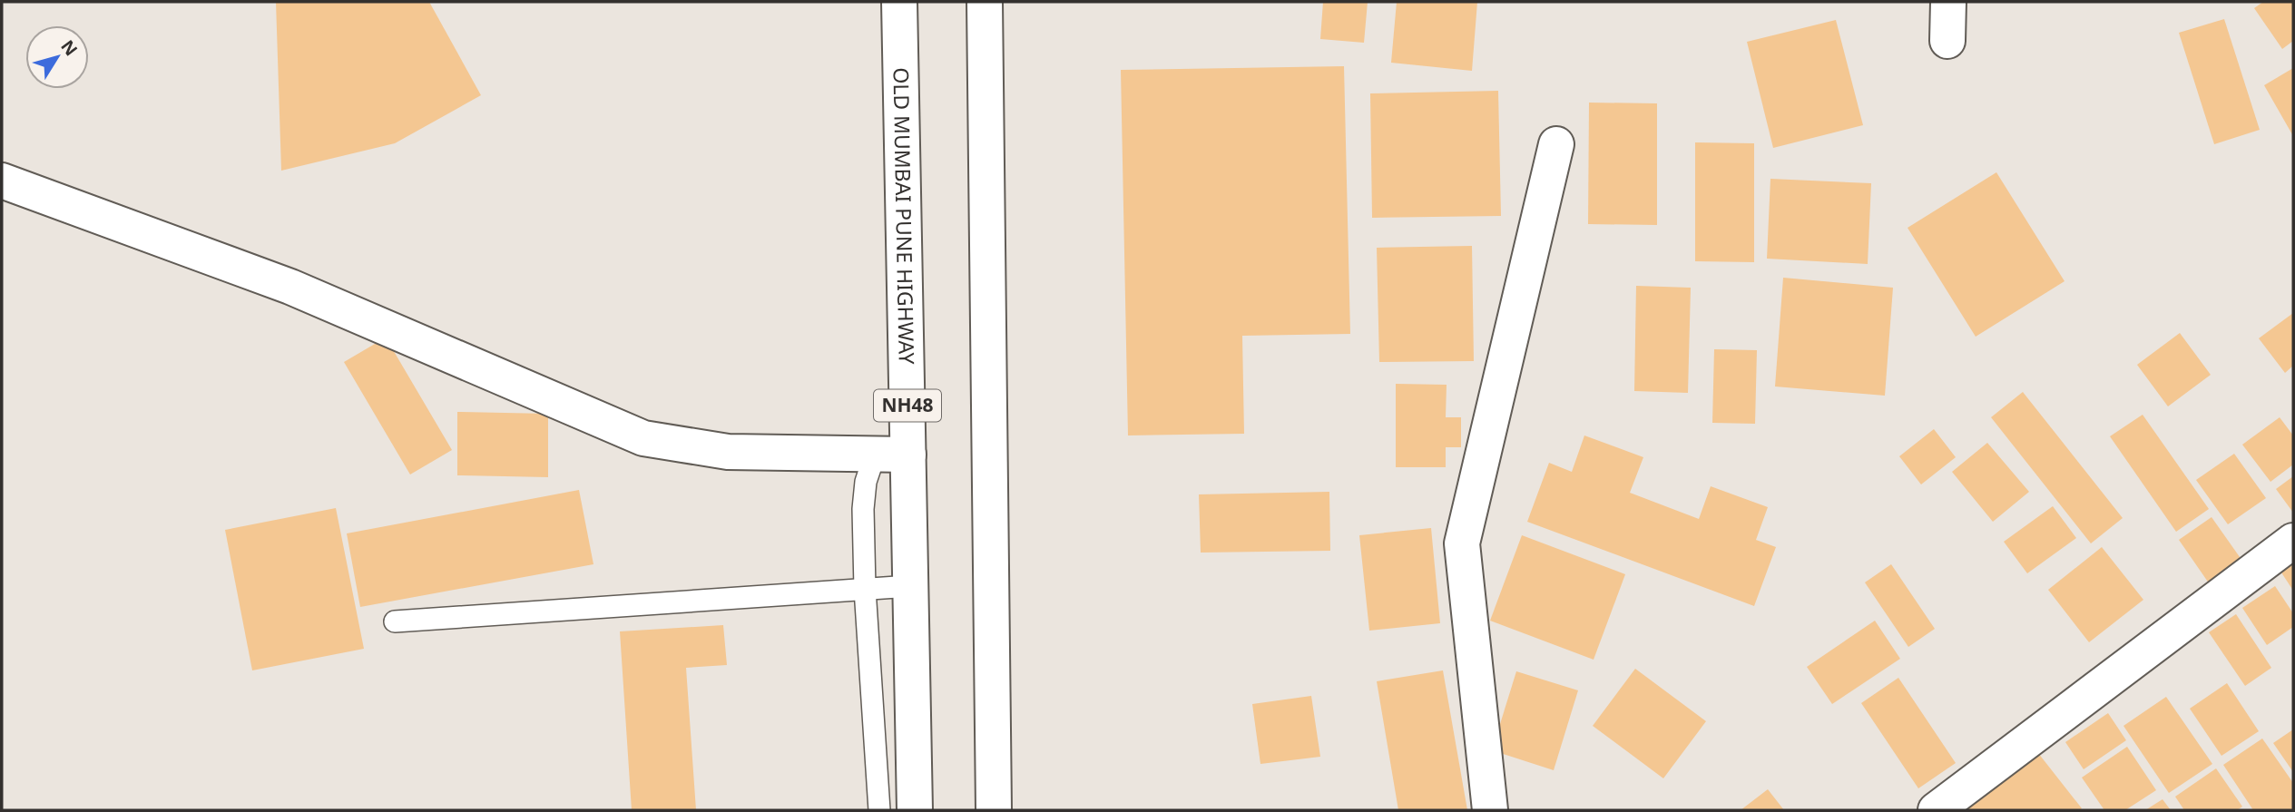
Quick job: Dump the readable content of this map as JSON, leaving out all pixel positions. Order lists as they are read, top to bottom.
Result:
{
  "streets": {
    "main road": ["OLD MUMBAI PUNE HIGHWAY", "NH48"]
  },
  "north": "top right"
}
